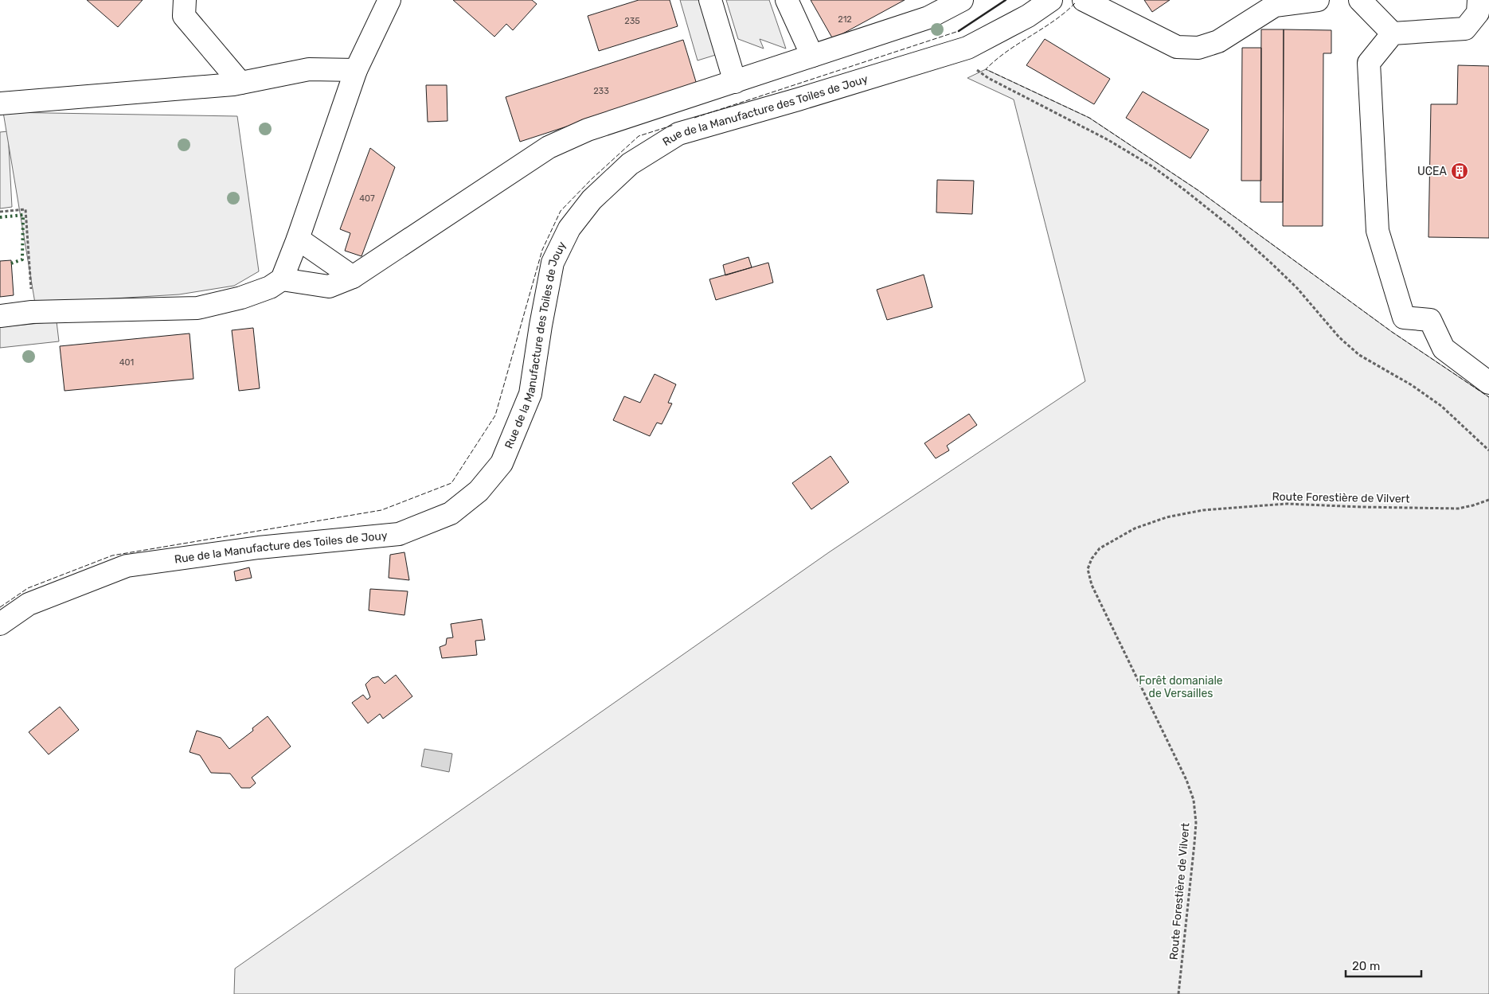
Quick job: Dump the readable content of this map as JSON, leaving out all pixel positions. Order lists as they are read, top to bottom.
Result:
{
  "streets": {
    "street": ["Rue de la Manufacture des Toiles de Jouy"],
    "path": ["Route Forestière de Vilvert"]
  },
  "parks": ["Forêt domaniale de Versailles"],
  "places": {
    "building": ["UCEA"]
  },
  "house_numbers": [
    "212",
    "235",
    "233",
    "407",
    "401"
  ],
  "scale_bar": "20 m"
}
